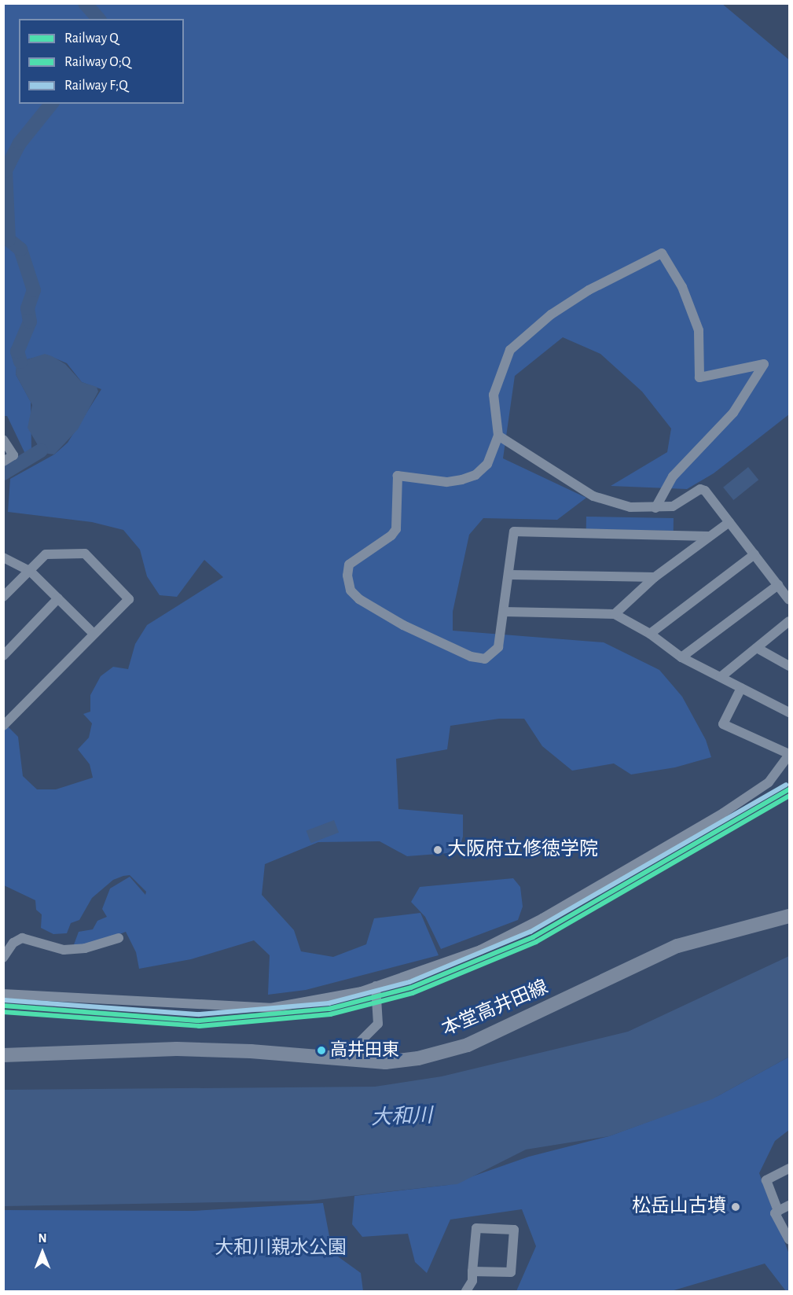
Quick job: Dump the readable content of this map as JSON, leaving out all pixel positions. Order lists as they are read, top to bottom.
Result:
{
  "streets": {
    "main road": ["本堂高井田線"]
  },
  "water": ["大和川"],
  "parks": ["大和川親水公園"],
  "places": ["大阪府立修徳学院", "高井田東", "松岳山古墳"],
  "lines": ["rail line F;Q", "rail line Q", "rail line O;Q"],
  "legend": ["Railway Q", "Railway O;Q", "Railway F;Q"],
  "north": "top"
}
